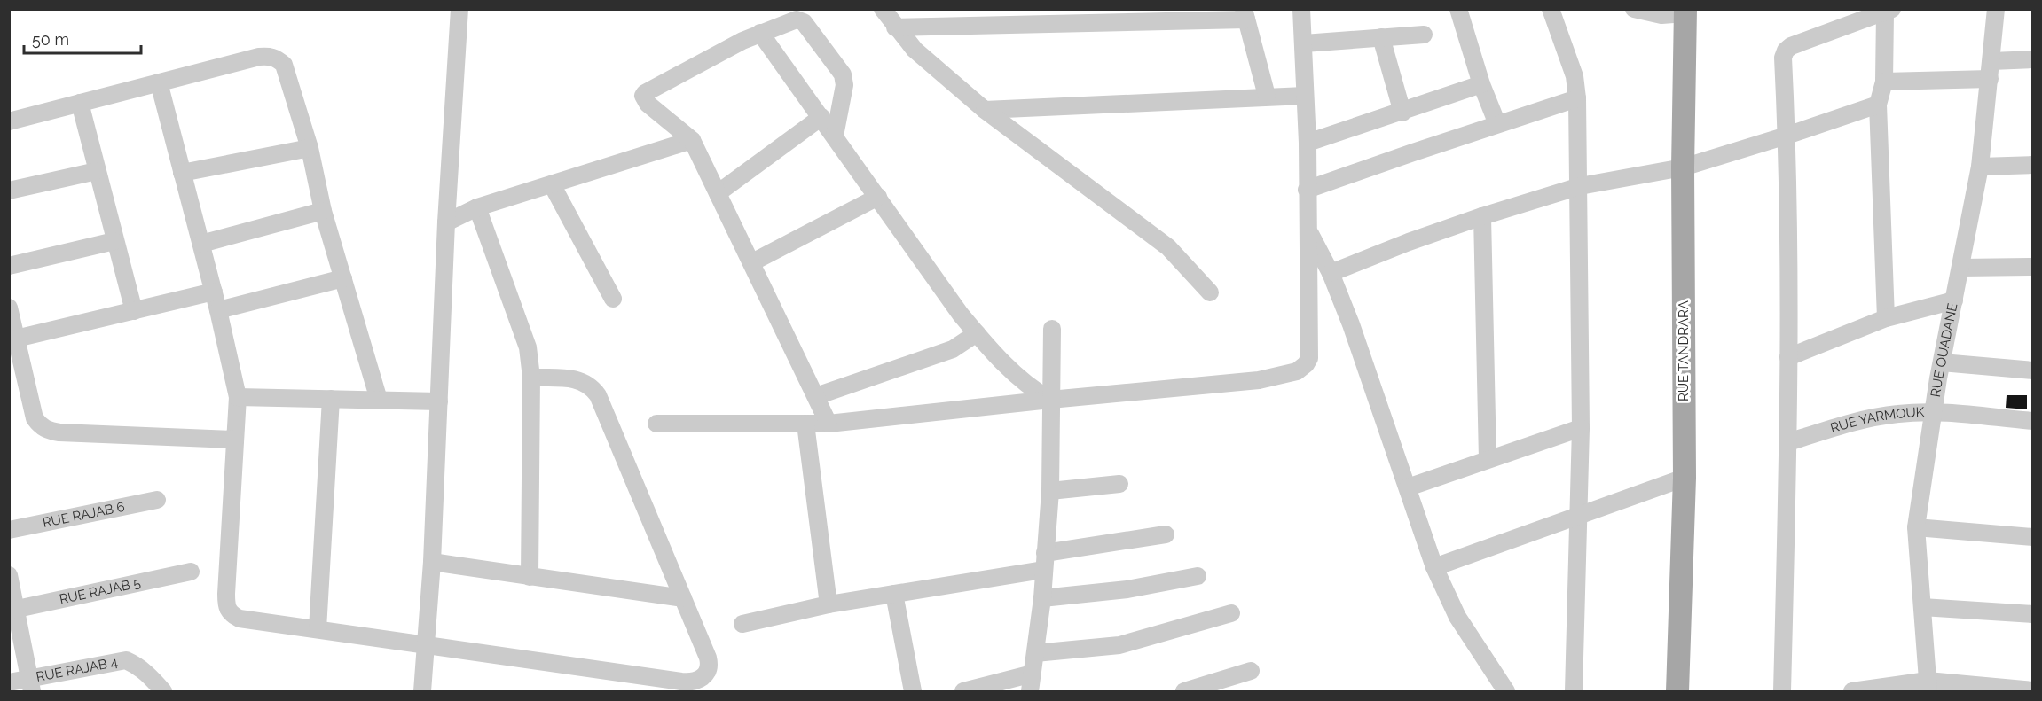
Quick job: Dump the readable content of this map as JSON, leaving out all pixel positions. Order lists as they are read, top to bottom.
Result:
{
  "streets": {
    "main road": ["RUE TANDRARA"],
    "street": [
      "RUE OUADANE",
      "RUE YARMOUK",
      "RUE RAJAB 6",
      "RUE RAJAB 5",
      "RUE RAJAB 4"
    ]
  },
  "crossings": [
    ["RUE OUADANE", "RUE YARMOUK"]
  ],
  "scale_bar": "50 m"
}
